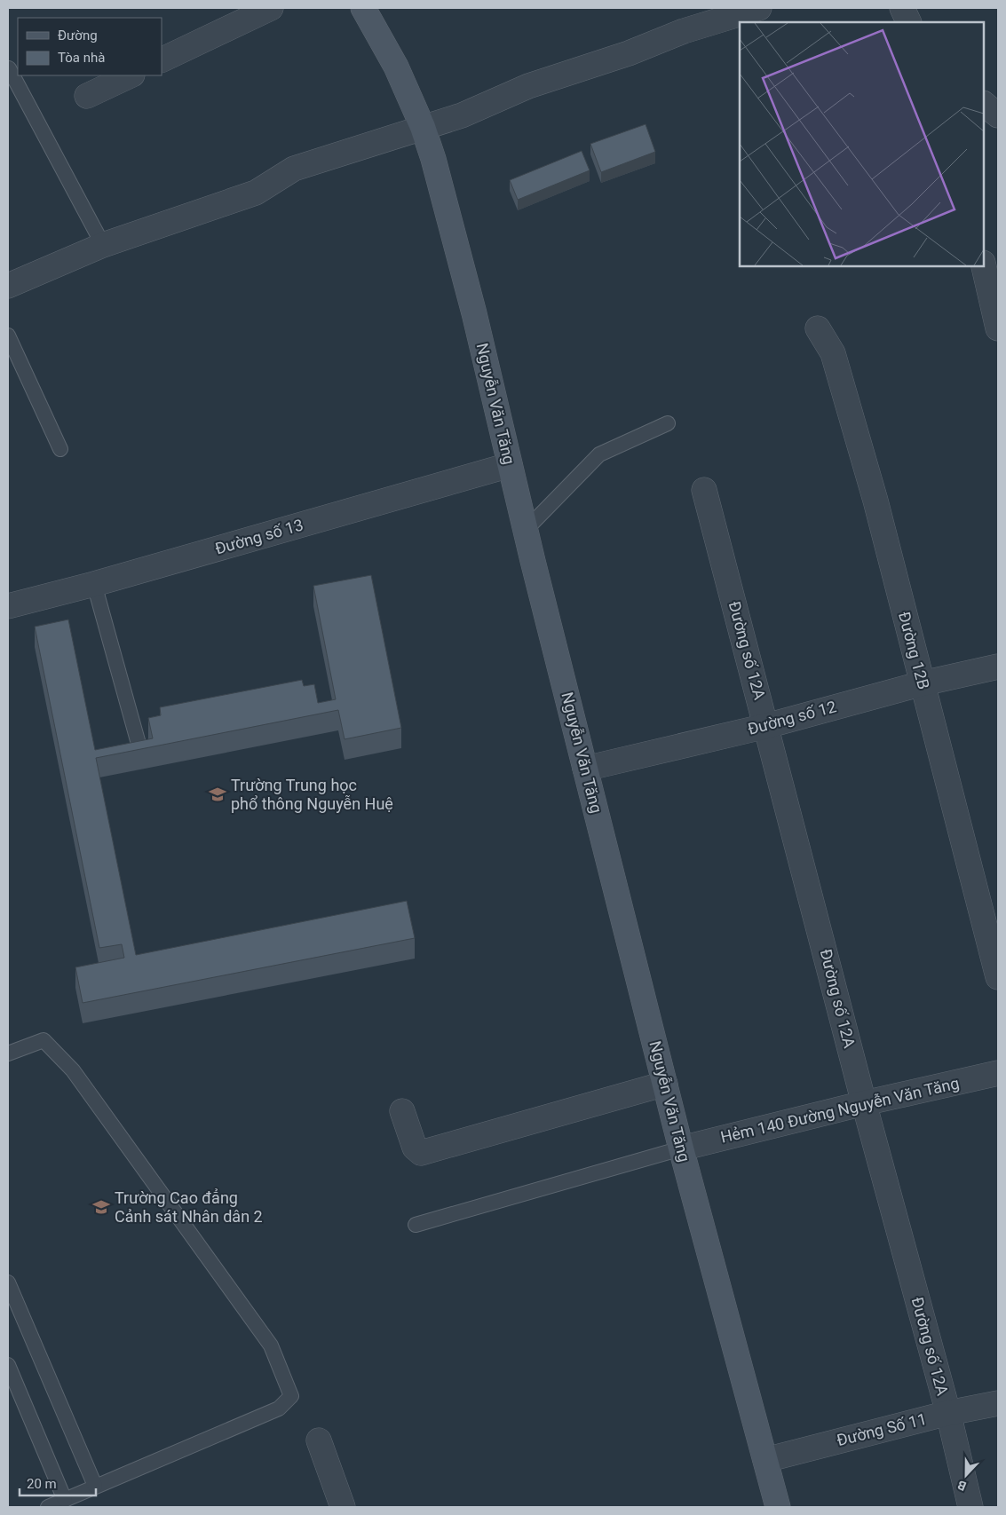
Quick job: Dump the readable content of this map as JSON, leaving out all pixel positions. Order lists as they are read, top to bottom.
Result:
{
  "streets": {
    "main road": ["Nguyễn Văn Tăng"],
    "street": [
      "Đường số 13",
      "Đường số 12A",
      "Đường 12B",
      "Đường số 12",
      "Hẻm 140 Đường Nguyễn Văn Tăng",
      "Đường Số 11"
    ]
  },
  "crossings": [
    ["Nguyễn Văn Tăng", "Đường số 13"],
    ["Nguyễn Văn Tăng", "Đường số 12"],
    ["Nguyễn Văn Tăng", "Hẻm 140 Đường Nguyễn Văn Tăng"],
    ["Nguyễn Văn Tăng", "Đường Số 11"],
    ["Đường số 12A", "Đường số 12"],
    ["Đường số 12A", "Hẻm 140 Đường Nguyễn Văn Tăng"],
    ["Đường số 12A", "Đường Số 11"],
    ["Đường 12B", "Đường số 12"]
  ],
  "places": {
    "school or university": ["Trường Trung học phổ thông Nguyễn Huệ", "Trường Cao đẳng Cảnh sát Nhân dân 2"]
  },
  "legend": ["Đường", "Tòa nhà"],
  "scale_bar": "20 m",
  "north": "bottom"
}
